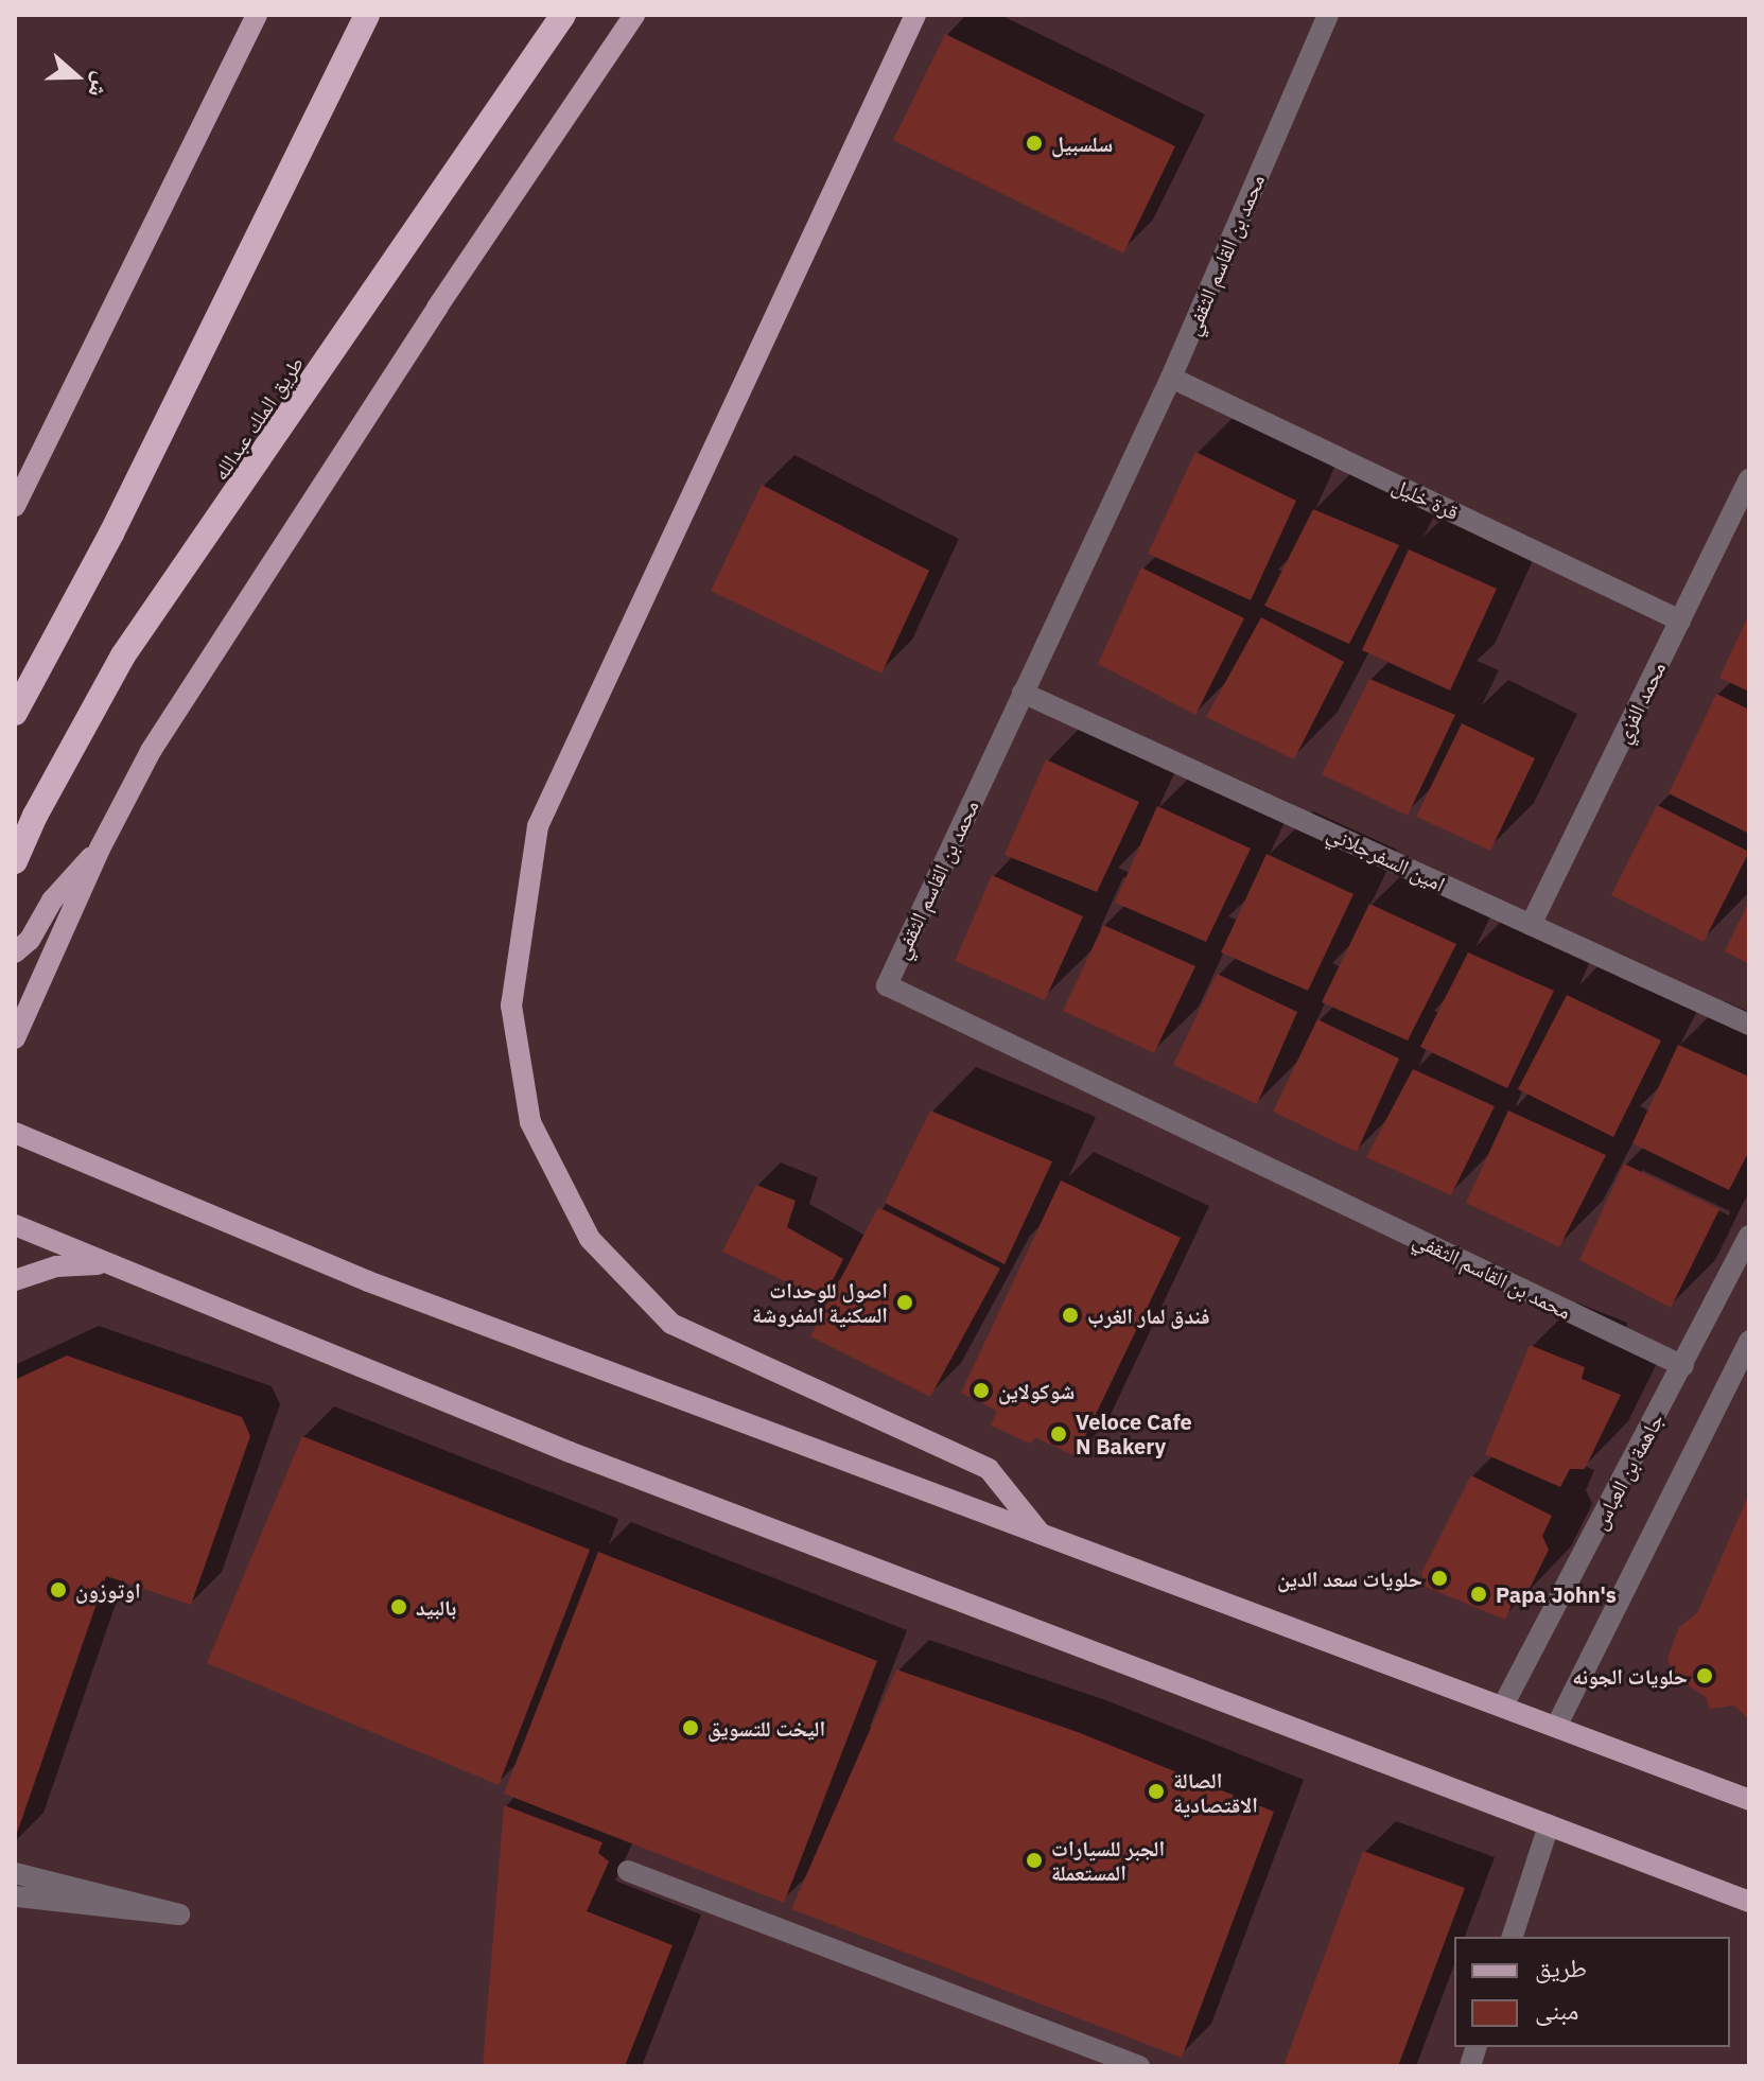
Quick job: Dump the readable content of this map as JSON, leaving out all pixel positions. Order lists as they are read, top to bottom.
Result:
{
  "streets": {
    "highway": ["طريق الملك عبدالله"],
    "street": [
      "محمد بن القاسم الثقفي",
      "قرة خليل",
      "محمد الفزي",
      "امين السفرجلاني",
      "جاهمة بن العباس"
    ]
  },
  "crossings": [
    ["محمد بن القاسم الثقفي", "قرة خليل"],
    ["محمد بن القاسم الثقفي", "امين السفرجلاني"],
    ["محمد بن القاسم الثقفي", "جاهمة بن العباس"],
    ["قرة خليل", "محمد الفزي"],
    ["محمد الفزي", "امين السفرجلاني"]
  ],
  "places": [
    "سلسبيل",
    "اصول للوحدات السكنية المفروشة",
    "فندق لمار الغرب",
    "شوكولاين",
    "Veloce Cafe N Bakery",
    "حلويات سعد الدين",
    "اوتوزون",
    "Papa John's",
    "بالبيد",
    "حلويات الجونه",
    "اليخت للتسويق",
    "الصالة الاقتصادية",
    "الجبر للسيارات المستعملة"
  ],
  "legend": ["طريق", "مبنى"],
  "north": "right"
}
